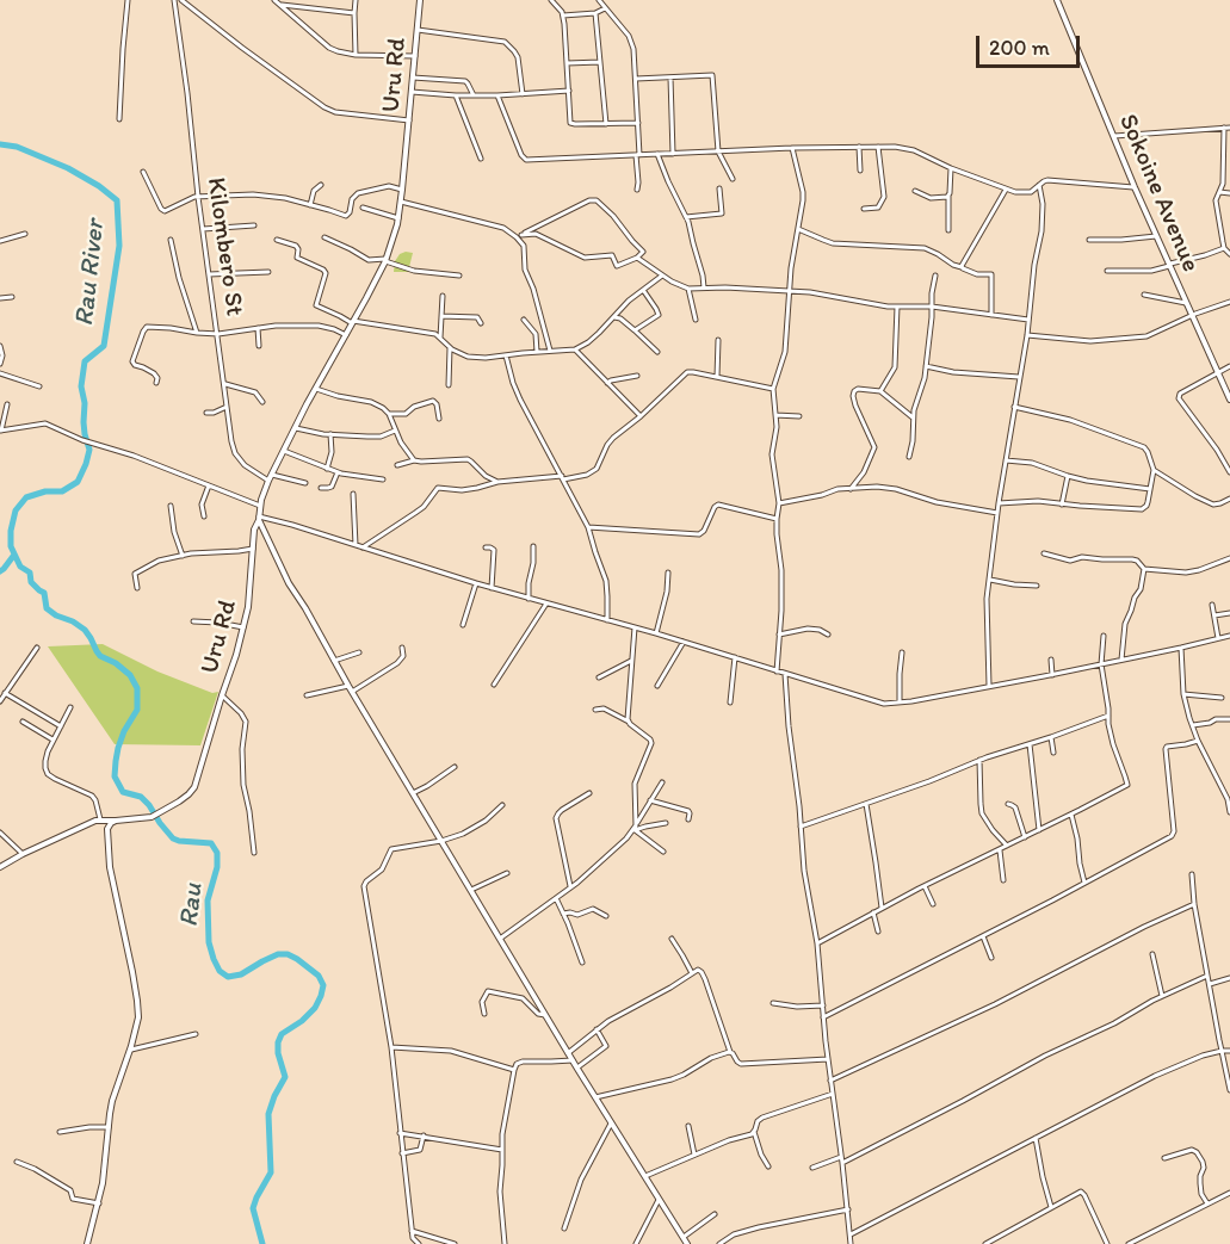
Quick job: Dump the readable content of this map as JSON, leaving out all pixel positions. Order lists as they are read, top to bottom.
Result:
{
  "streets": {
    "street": ["Uru Rd", "Sokoine Avenue", "Kilombero St"]
  },
  "crossings": [
    ["Uru Rd", "Kilombero St"]
  ],
  "water": ["Rau River", "Rau"],
  "scale_bar": "200 m"
}
